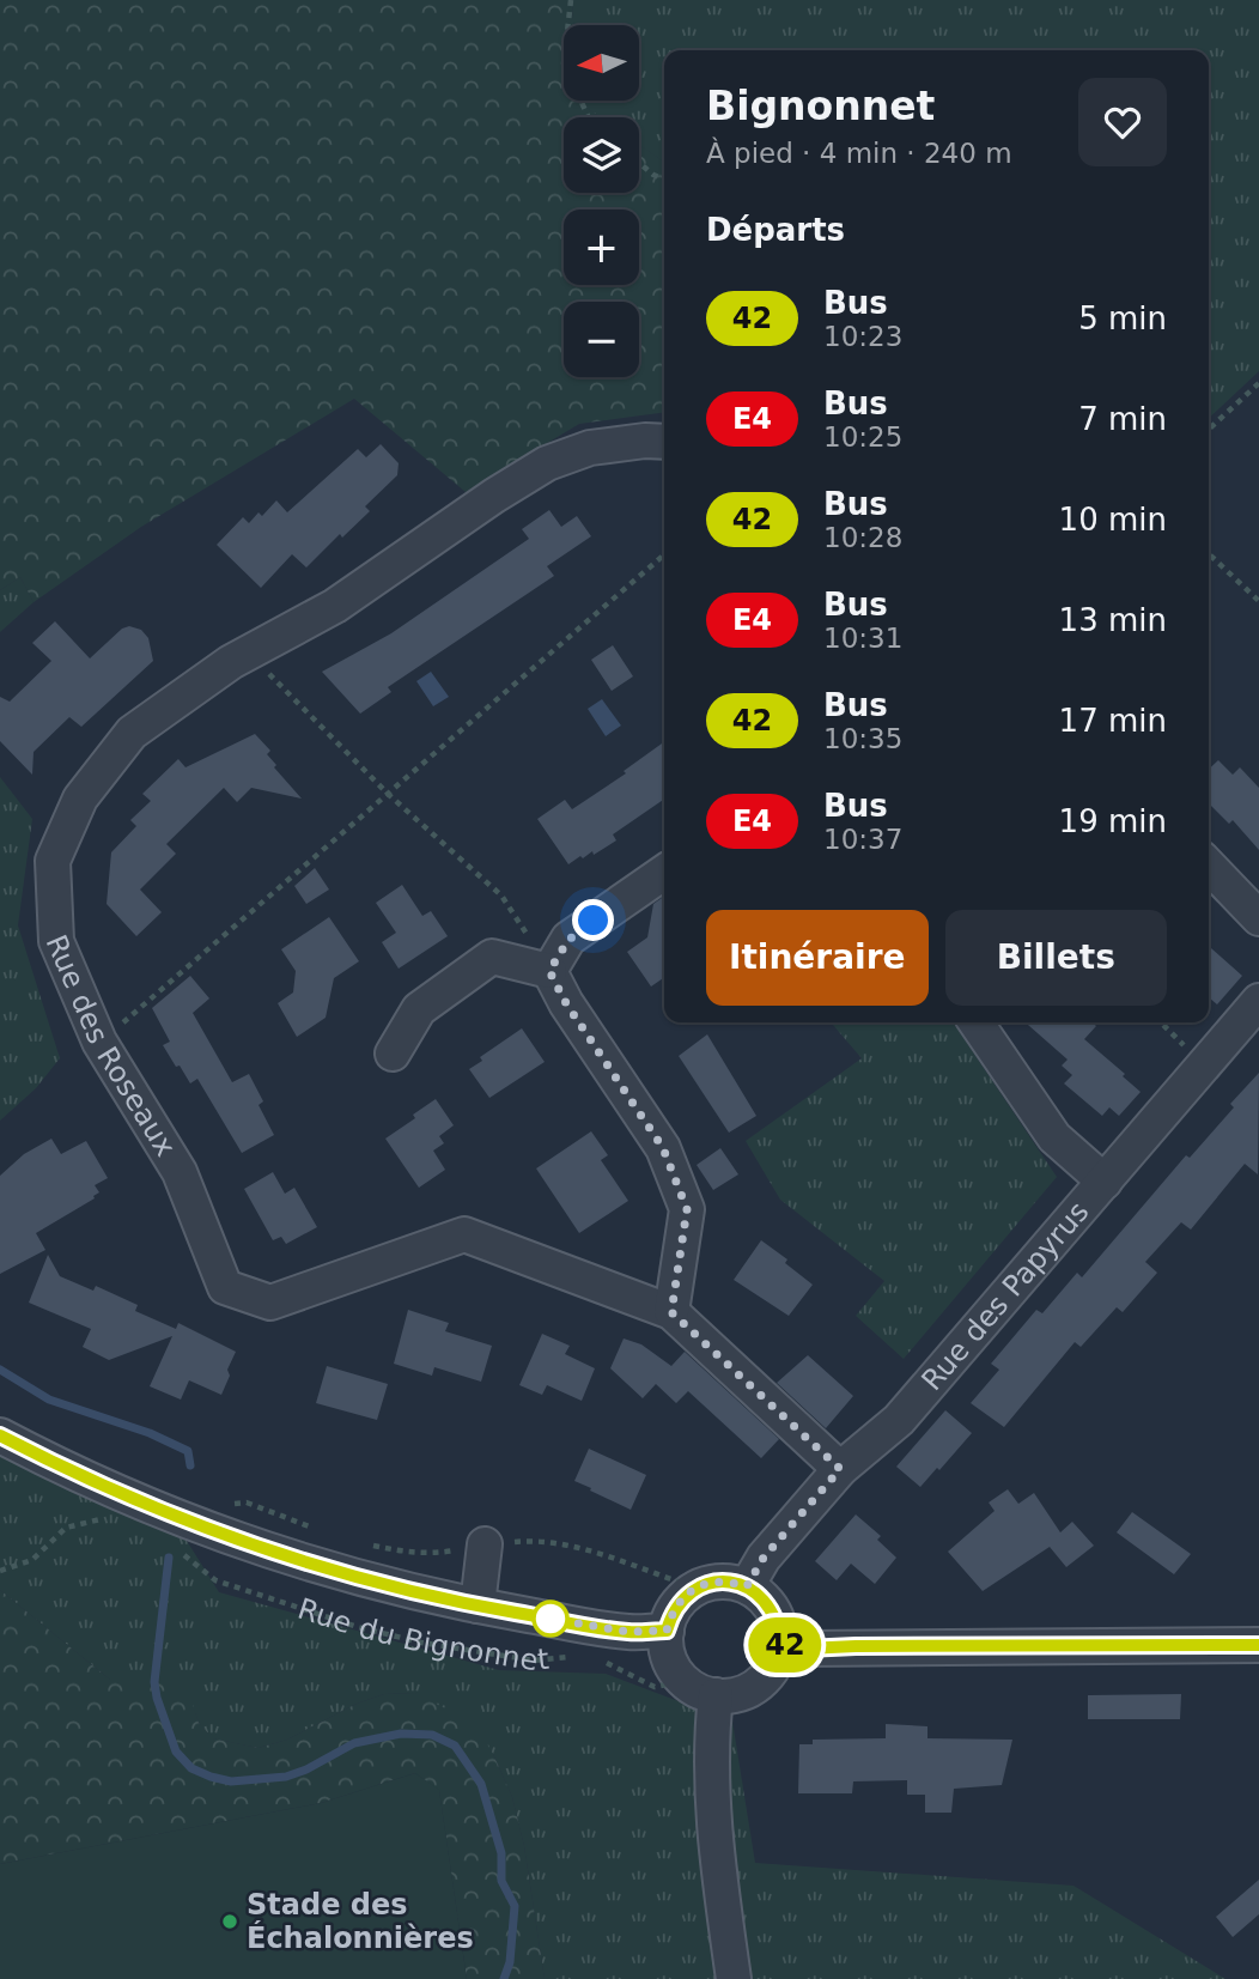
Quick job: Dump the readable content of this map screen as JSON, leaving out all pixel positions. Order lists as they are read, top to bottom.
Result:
{
  "streets": {
    "street": ["Rue des Roseaux", "Rue des Papyrus", "Rue du Bignonnet"]
  },
  "crossings": [
    ["Rue des Roseaux", "Rue des Papyrus"],
    ["Rue des Papyrus", "Rue du Bignonnet"]
  ],
  "places": ["Stade des Échalonnières"],
  "lines": ["bus line 42"],
  "north": "left",
  "page": {
    "on_map": "42",
    "map_buttons": ["+", "−"],
    "heading": [
      ["Bignonnet", "À pied · 4 min · 240 m"],
      "Départs"
    ],
    "list": [
      {
        "mark": "42",
        "name": "Bus",
        "note": "10:23",
        "value": "5 min"
      },
      {
        "mark": "E4",
        "name": "Bus",
        "note": "10:25",
        "value": "7 min"
      },
      {
        "mark": "42",
        "name": "Bus",
        "note": "10:28",
        "value": "10 min"
      },
      {
        "mark": "E4",
        "name": "Bus",
        "note": "10:31",
        "value": "13 min"
      },
      {
        "mark": "42",
        "name": "Bus",
        "note": "10:35",
        "value": "17 min"
      },
      {
        "mark": "E4",
        "name": "Bus",
        "note": "10:37",
        "value": "19 min"
      }
    ],
    "buttons": ["Itinéraire", "Billets"]
  }
}
